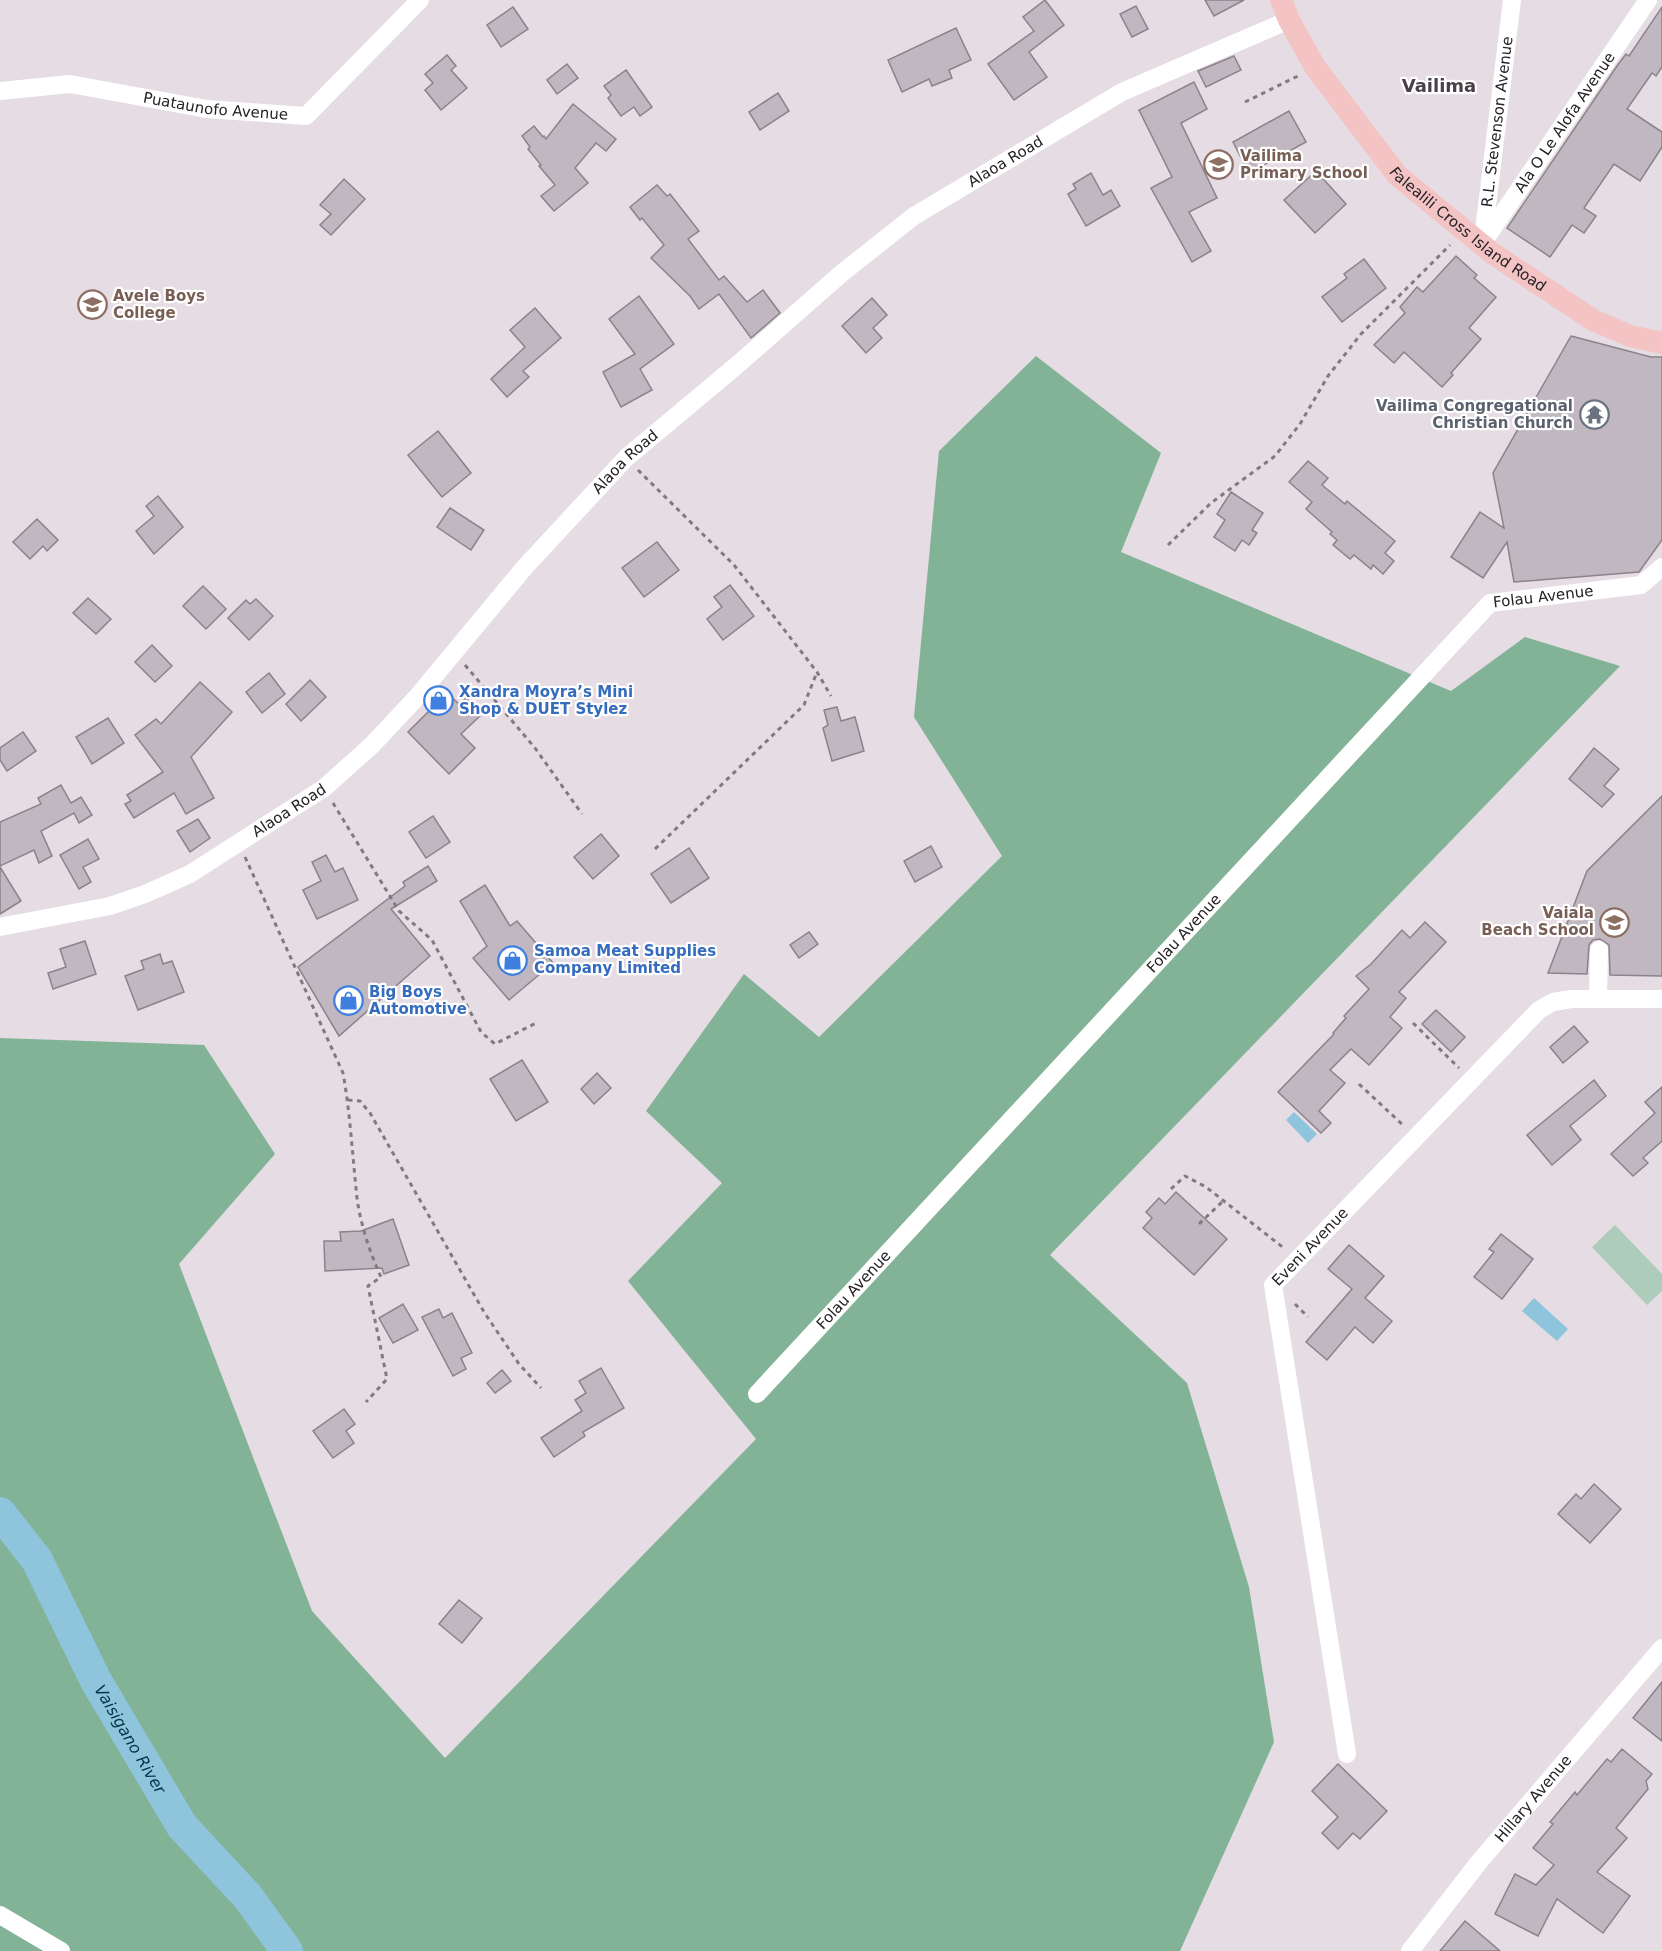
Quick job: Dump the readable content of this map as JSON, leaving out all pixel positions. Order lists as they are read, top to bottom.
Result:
{
  "streets": {
    "main road": ["Falealili Cross Island Road"],
    "street": [
      "Puataunofo Avenue",
      "R.L. Stevenson Avenue",
      "Ala O Le Alofa Avenue",
      "Alaoa Road",
      "Folau Avenue",
      "Eveni Avenue",
      "Hillary Avenue"
    ]
  },
  "crossings": [
    ["R.L. Stevenson Avenue", "Ala O Le Alofa Avenue"],
    ["R.L. Stevenson Avenue", "Falealili Cross Island Road"],
    ["Ala O Le Alofa Avenue", "Falealili Cross Island Road"],
    ["Alaoa Road", "Falealili Cross Island Road"]
  ],
  "districts": ["Vailima"],
  "water": ["Vaisigano River"],
  "places": {
    "school or university": ["Vailima Primary School", "Avele Boys College", "Vaiala Beach School"],
    "temple": ["Vailima Congregational Christian Church"],
    "shop": ["Xandra Moyra’s Mini Shop & DUET Stylez", "Samoa Meat Supplies Company Limited", "Big Boys Automotive"]
  }
}
